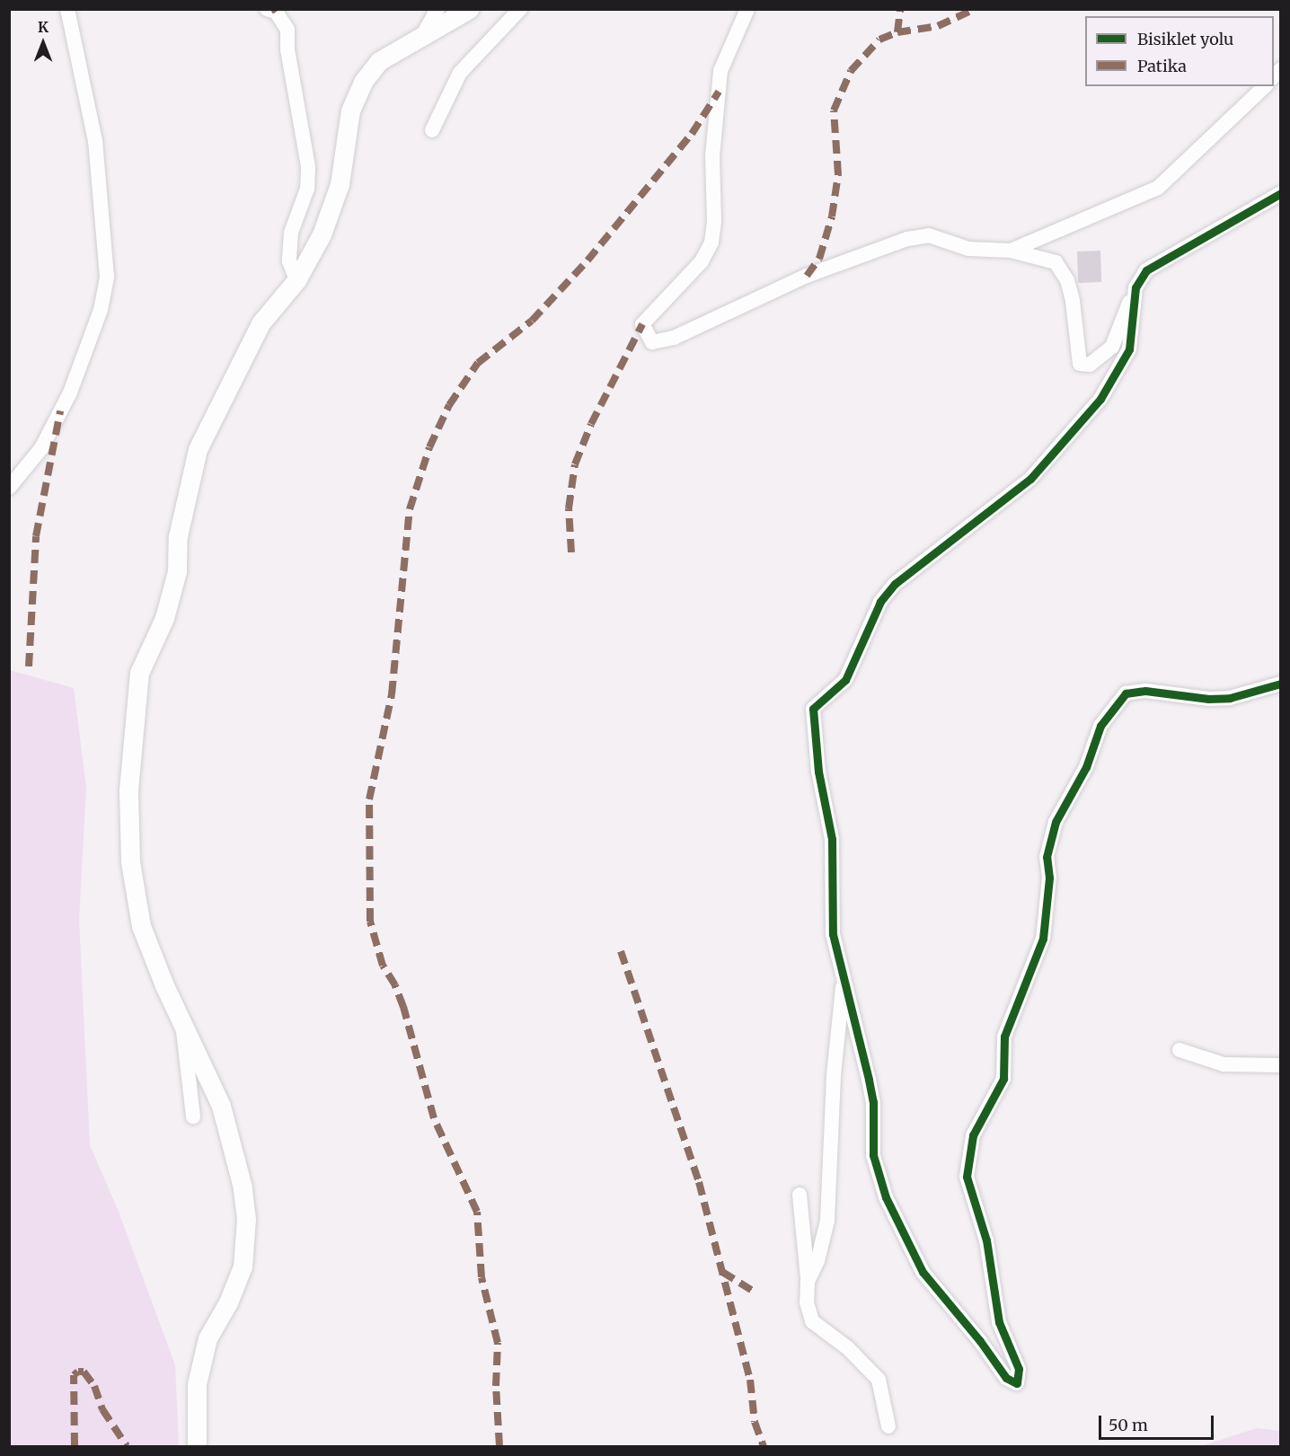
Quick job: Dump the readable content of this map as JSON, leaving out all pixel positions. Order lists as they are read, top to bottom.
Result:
{
  "legend": ["Bisiklet yolu", "Patika"],
  "scale_bar": "50 m",
  "north": "top"
}
